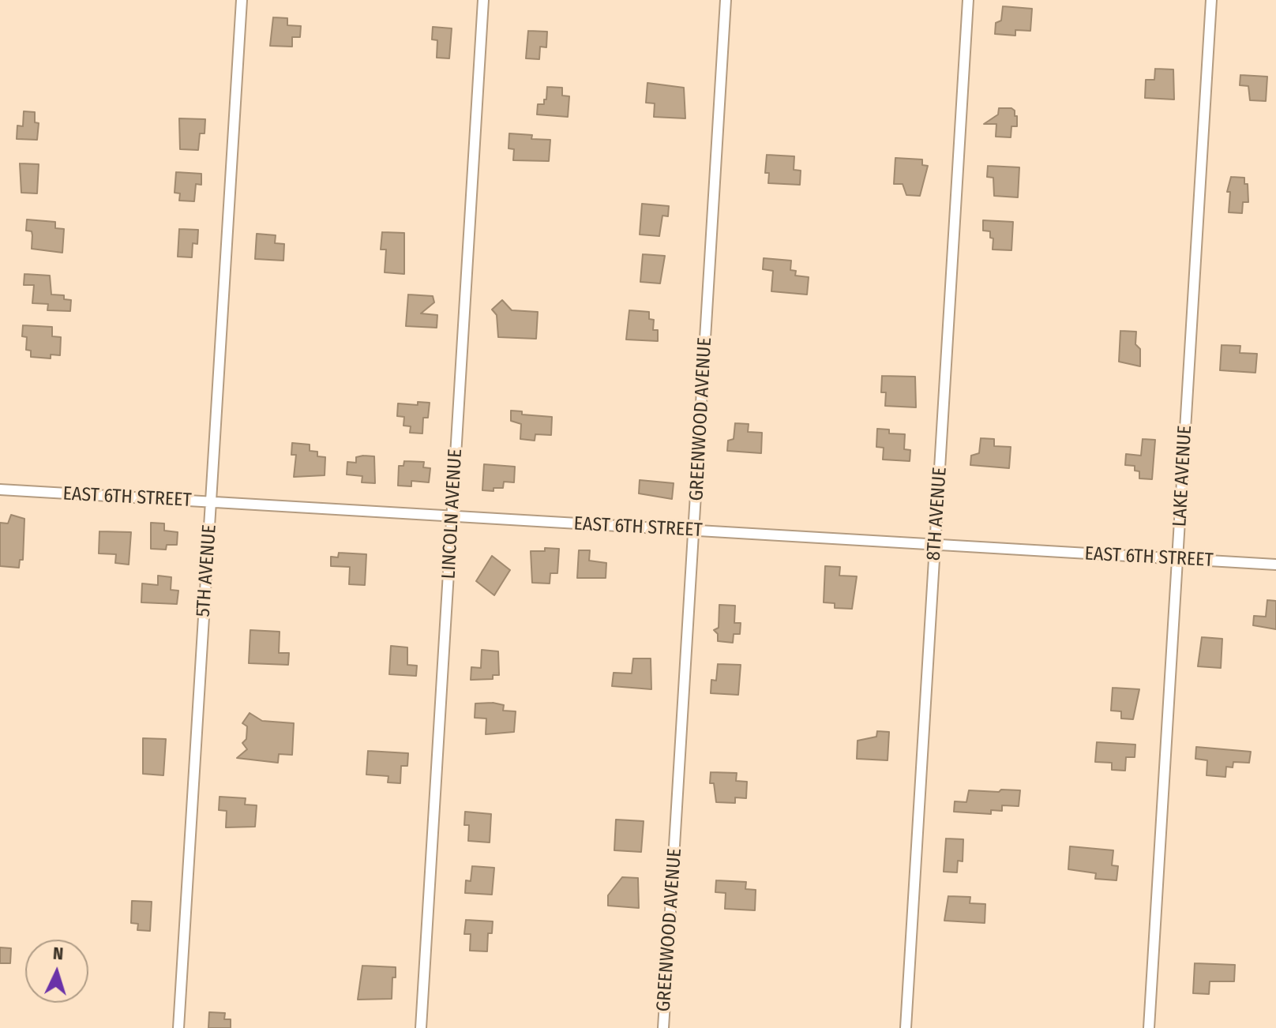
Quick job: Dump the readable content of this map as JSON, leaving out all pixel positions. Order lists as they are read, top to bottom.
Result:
{
  "streets": {
    "street": [
      "GREENWOOD AVENUE",
      "LAKE AVENUE",
      "EAST 6TH STREET",
      "LINCOLN AVENUE",
      "8TH AVENUE",
      "5TH AVENUE"
    ]
  },
  "crossings": [
    ["GREENWOOD AVENUE", "EAST 6TH STREET"],
    ["LAKE AVENUE", "EAST 6TH STREET"],
    ["EAST 6TH STREET", "LINCOLN AVENUE"],
    ["EAST 6TH STREET", "8TH AVENUE"],
    ["EAST 6TH STREET", "5TH AVENUE"]
  ],
  "north": "top"
}
